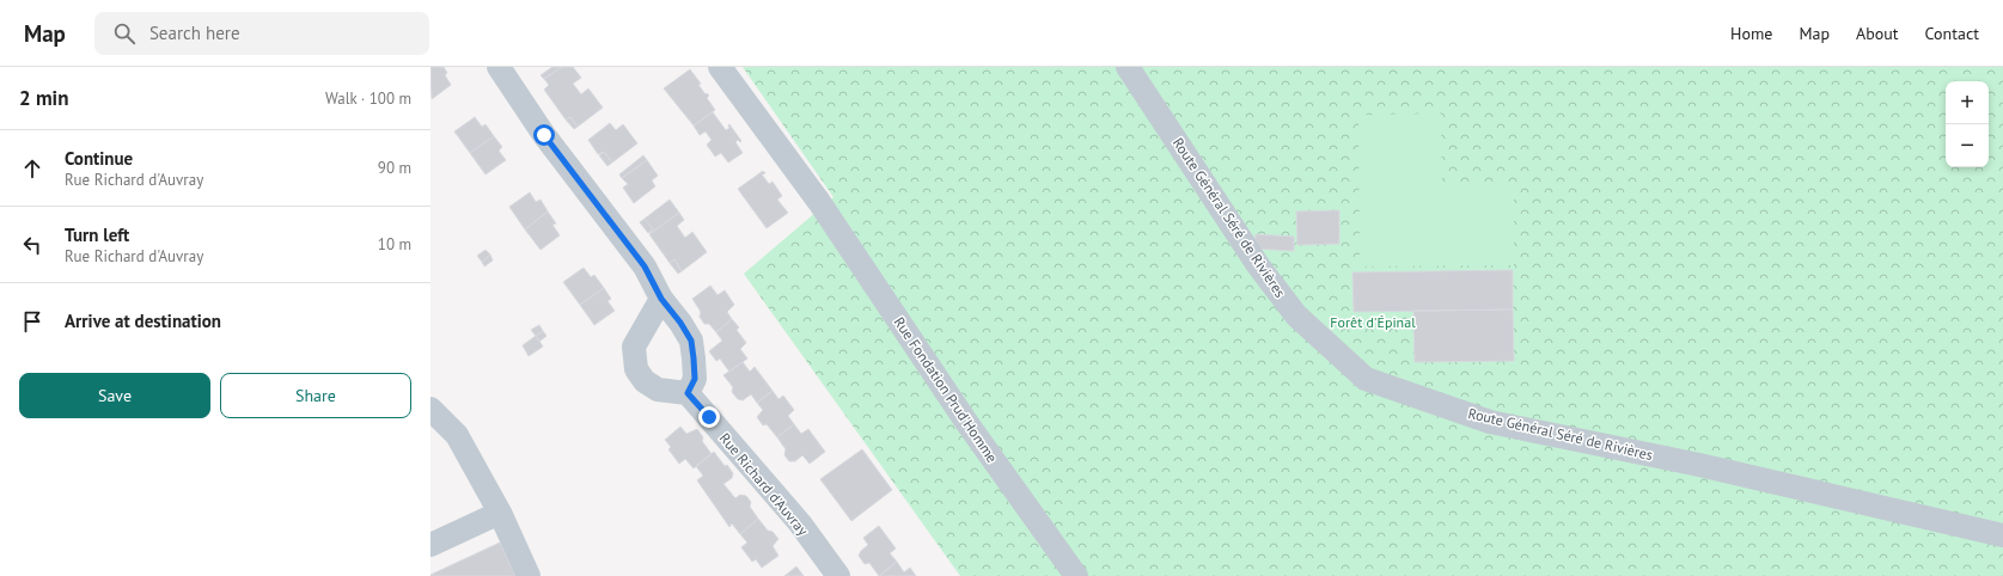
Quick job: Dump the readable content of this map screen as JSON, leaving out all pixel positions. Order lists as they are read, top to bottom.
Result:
{
  "streets": {
    "street": ["Route Général Séré de Rivières", "Rue Fondation Prud'Homme", "Rue Richard d'Auvray"]
  },
  "parks": ["Forêt d'Épinal"],
  "page": {
    "header": "Map",
    "search": "Search here",
    "nav": [
      "Home",
      "Map",
      "About",
      "Contact"
    ],
    "heading": ["2 min", "Walk · 100 m"],
    "map_buttons": ["+", "−"],
    "list": [
      ["Continue", "Rue Richard d'Auvray", "90 m"],
      ["Turn left", "Rue Richard d'Auvray", "10 m"],
      "Arrive at destination"
    ],
    "buttons": ["Save", "Share"]
  }
}
